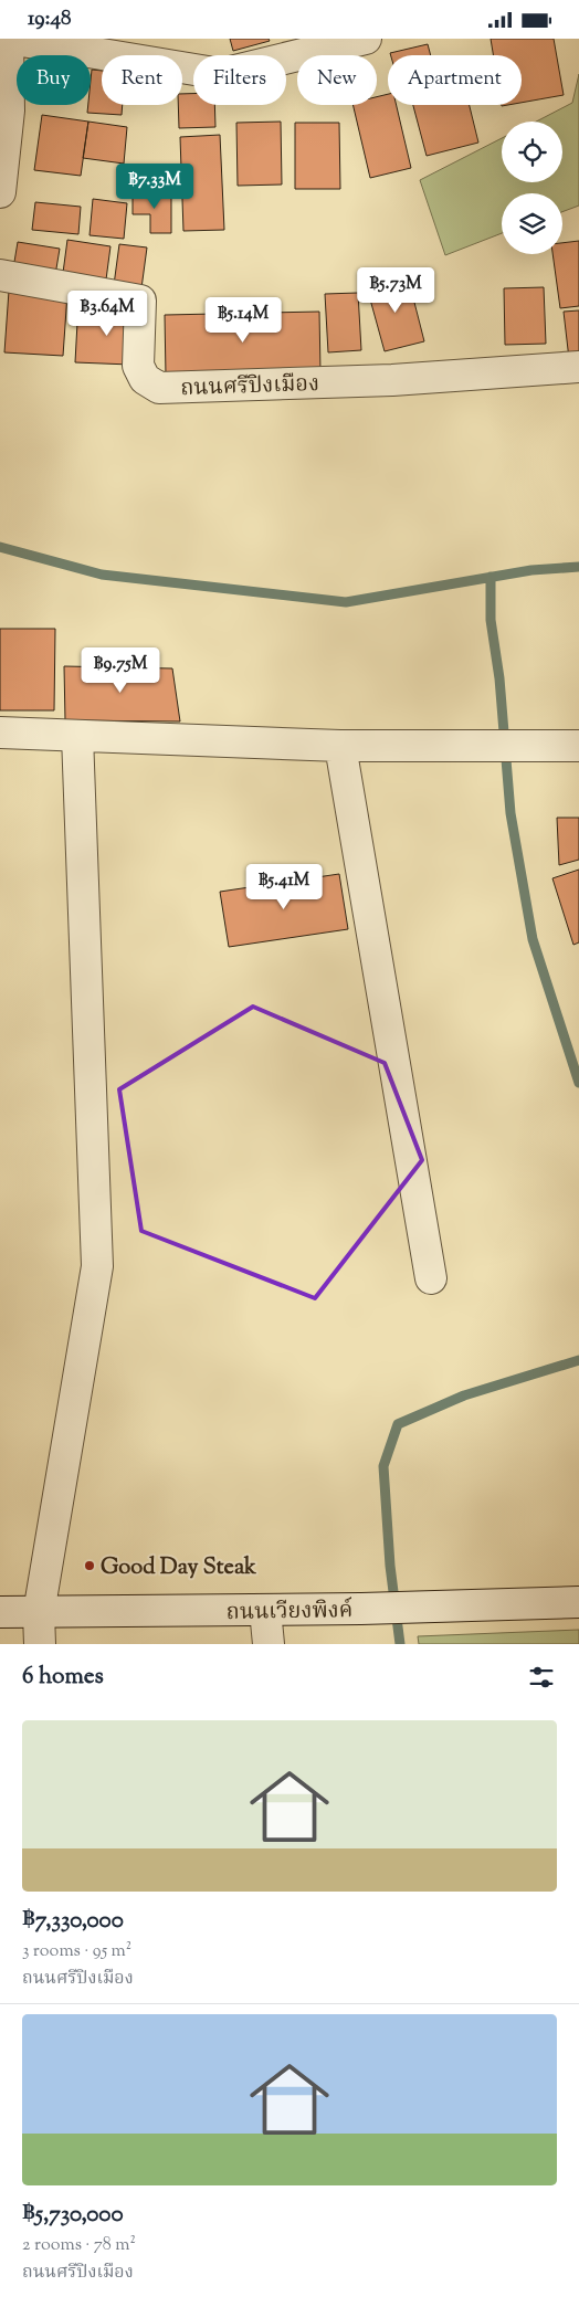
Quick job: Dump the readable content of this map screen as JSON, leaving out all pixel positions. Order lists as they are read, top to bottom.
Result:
{
  "streets": {
    "street": ["ถนนศรีปิงเมือง", "ถนนเวียงพิงค์"]
  },
  "places": ["Good Day Steak"],
  "page": {
    "status": "19:48",
    "chip": [
      "Buy",
      "Rent",
      "Filters",
      "New",
      "Apartment"
    ],
    "price": [
      "฿7.33M",
      "฿5.73M",
      "฿3.64M",
      "฿5.14M",
      "฿9.75M",
      "฿5.41M"
    ],
    "heading": "6 homes",
    "list": [
      {
        "name": "฿7,330,000",
        "note": "3 rooms · 95 m² · ถนนศรีปิงเมือง"
      },
      {
        "name": "฿5,730,000",
        "note": "2 rooms · 78 m² · ถนนศรีปิงเมือง"
      }
    ]
  }
}
